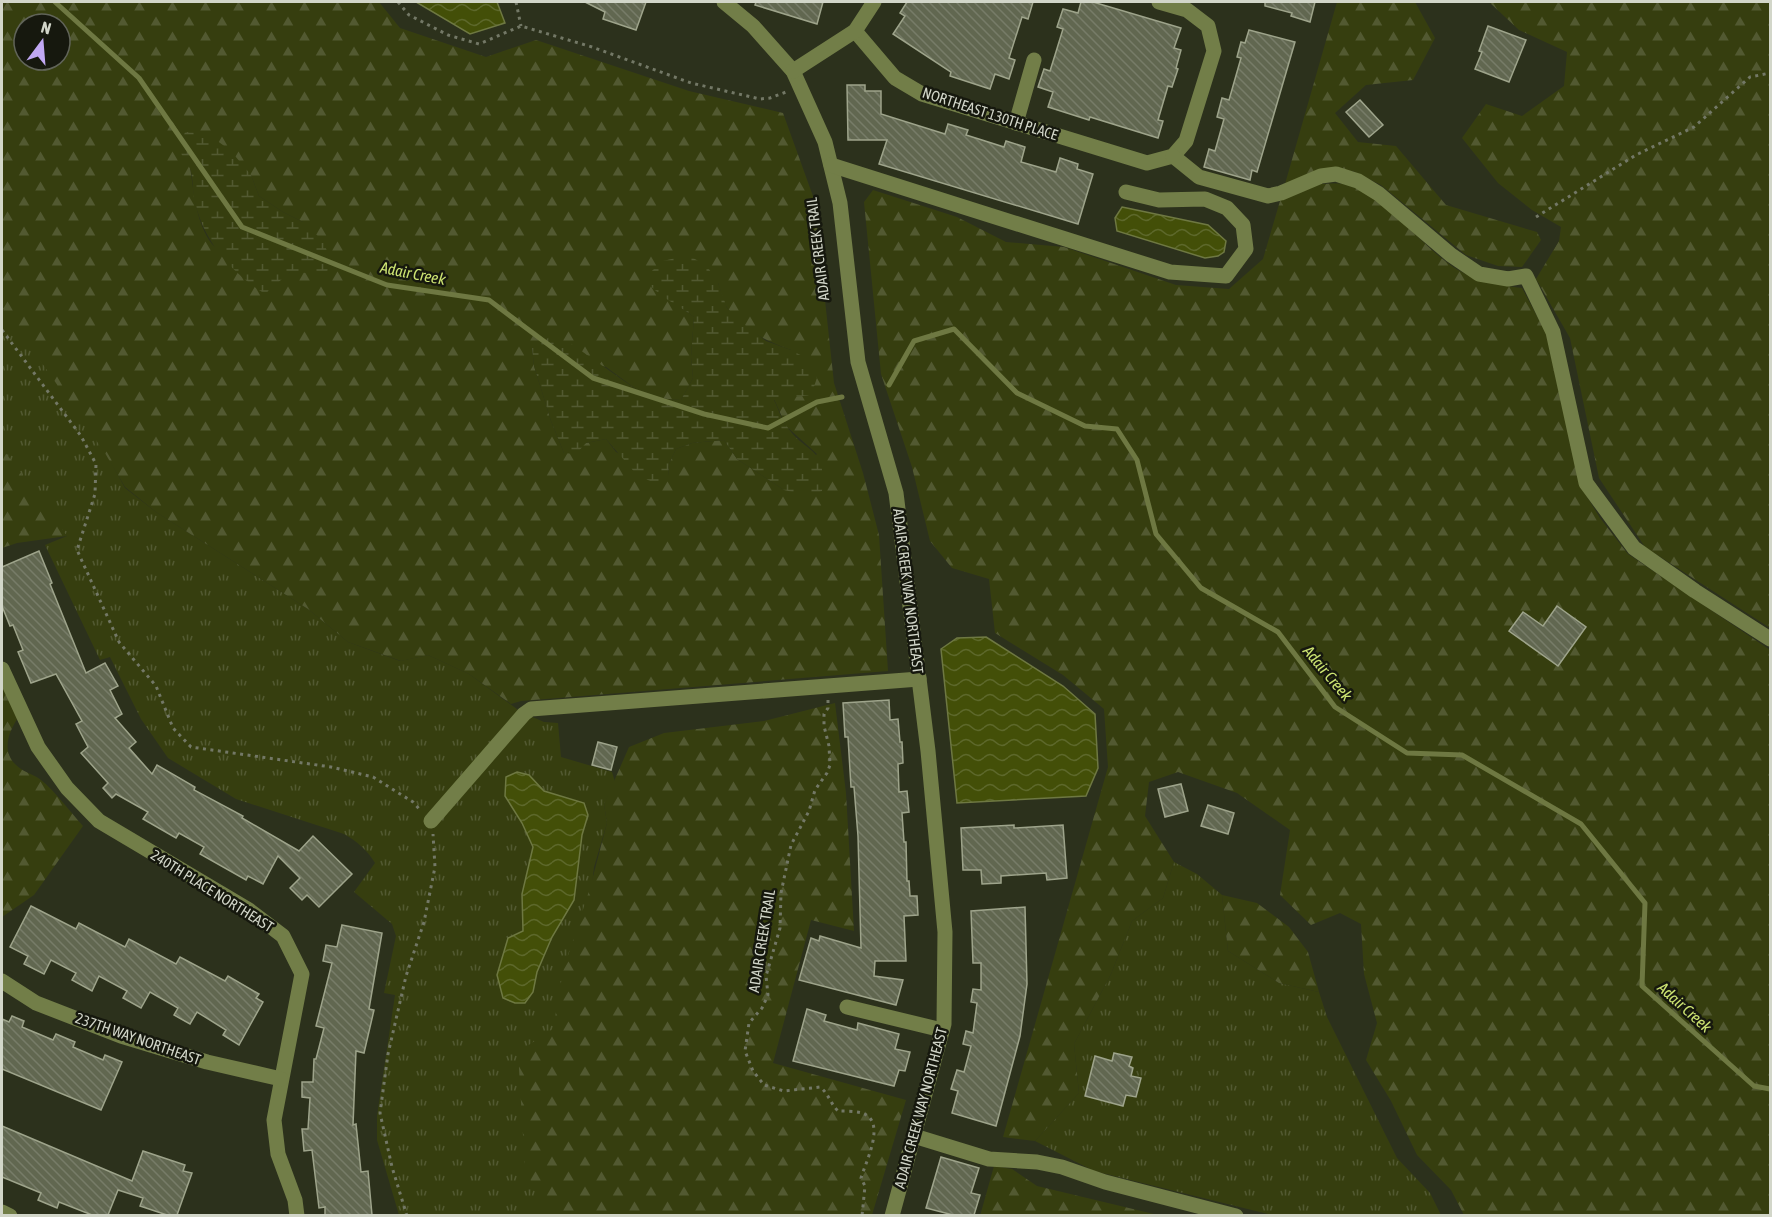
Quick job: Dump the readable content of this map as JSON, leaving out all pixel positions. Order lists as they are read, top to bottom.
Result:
{
  "streets": {
    "street": [
      "NORTHEAST 130TH PLACE",
      "ADAIR CREEK WAY NORTHEAST",
      "240TH PLACE NORTHEAST",
      "237TH WAY NORTHEAST"
    ],
    "path": ["ADAIR CREEK TRAIL"]
  },
  "crossings": [
    ["240TH PLACE NORTHEAST", "237TH WAY NORTHEAST"]
  ],
  "water": ["Adair Creek"],
  "north": "top"
}
